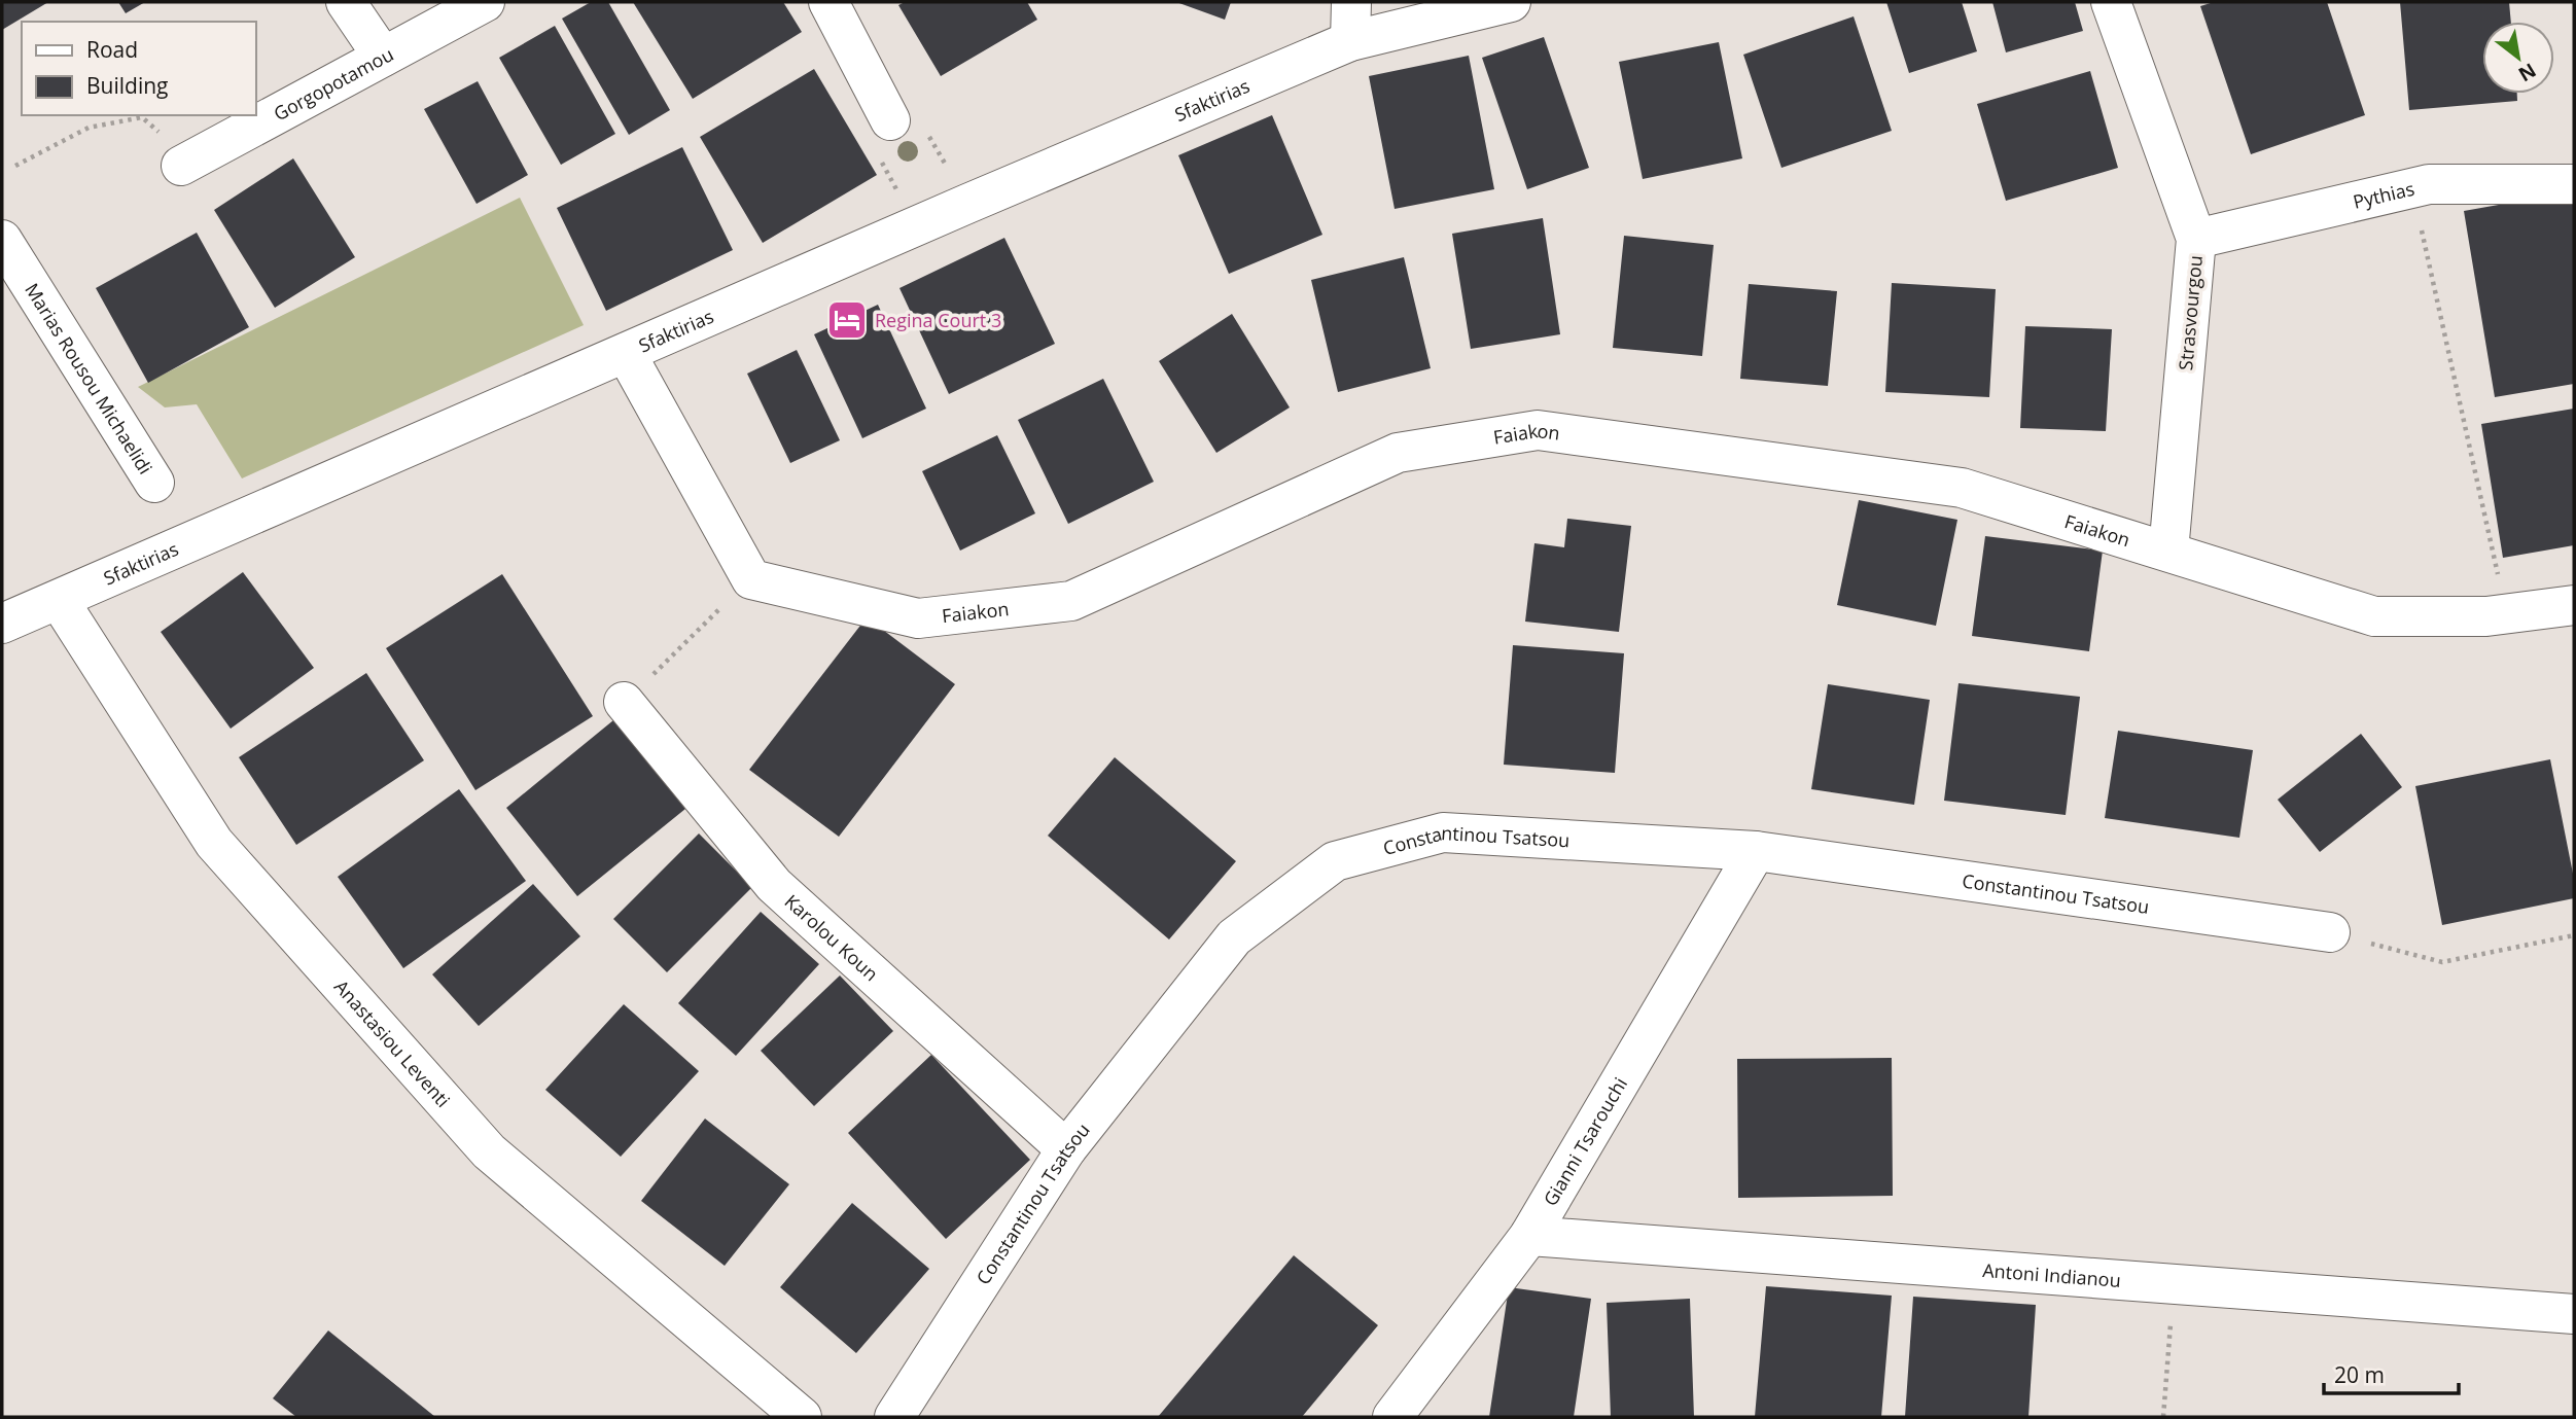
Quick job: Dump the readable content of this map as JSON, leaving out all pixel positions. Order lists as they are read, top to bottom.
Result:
{
  "streets": {
    "street": [
      "Gorgopotamou",
      "Sfaktirias",
      "Pythias",
      "Strasvourgou",
      "Marias Rousou Michaelidi",
      "Faiakon",
      "Constantinou Tsatsou",
      "Karolou Koun",
      "Anastasiou Leventi",
      "Gianni Tsarouchi",
      "Antoni Indianou"
    ]
  },
  "crossings": [
    ["Sfaktirias", "Anastasiou Leventi"],
    ["Pythias", "Strasvourgou"],
    ["Strasvourgou", "Faiakon"],
    ["Constantinou Tsatsou", "Karolou Koun"],
    ["Constantinou Tsatsou", "Gianni Tsarouchi"],
    ["Gianni Tsarouchi", "Antoni Indianou"]
  ],
  "places": {
    "hotel": ["Regina Court 3"]
  },
  "legend": ["Road", "Building"],
  "scale_bar": "20 m",
  "north": "bottom right"
}
